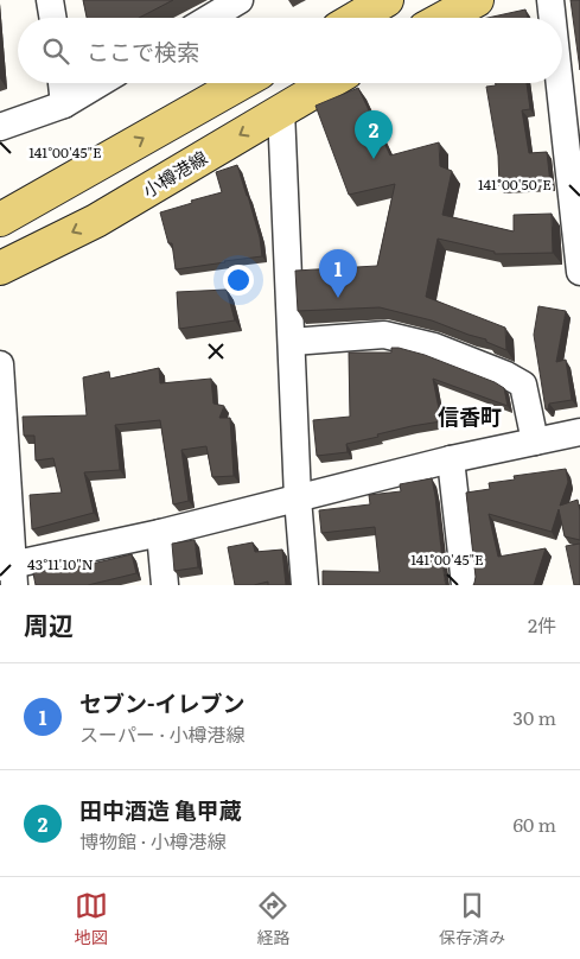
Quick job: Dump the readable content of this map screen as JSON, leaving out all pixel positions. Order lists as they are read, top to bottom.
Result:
{
  "streets": {
    "main road": ["小樽港線"]
  },
  "districts": ["信香町"],
  "page": {
    "search": "ここで検索",
    "pins": ["2", "1"],
    "heading": ["周辺", "2件"],
    "list": [
      {
        "mark": "1",
        "name": "セブン-イレブン",
        "note": "スーパー · 小樽港線",
        "value": "30 m"
      },
      {
        "mark": "2",
        "name": "田中酒造 亀甲蔵",
        "note": "博物館 · 小樽港線",
        "value": "60 m"
      }
    ],
    "nav": ["地図", "経路", "保存済み"]
  },
  "coordinates": ["141°00'45\"E", "141°00'50\"E", "43°11'10\"N"]
}
